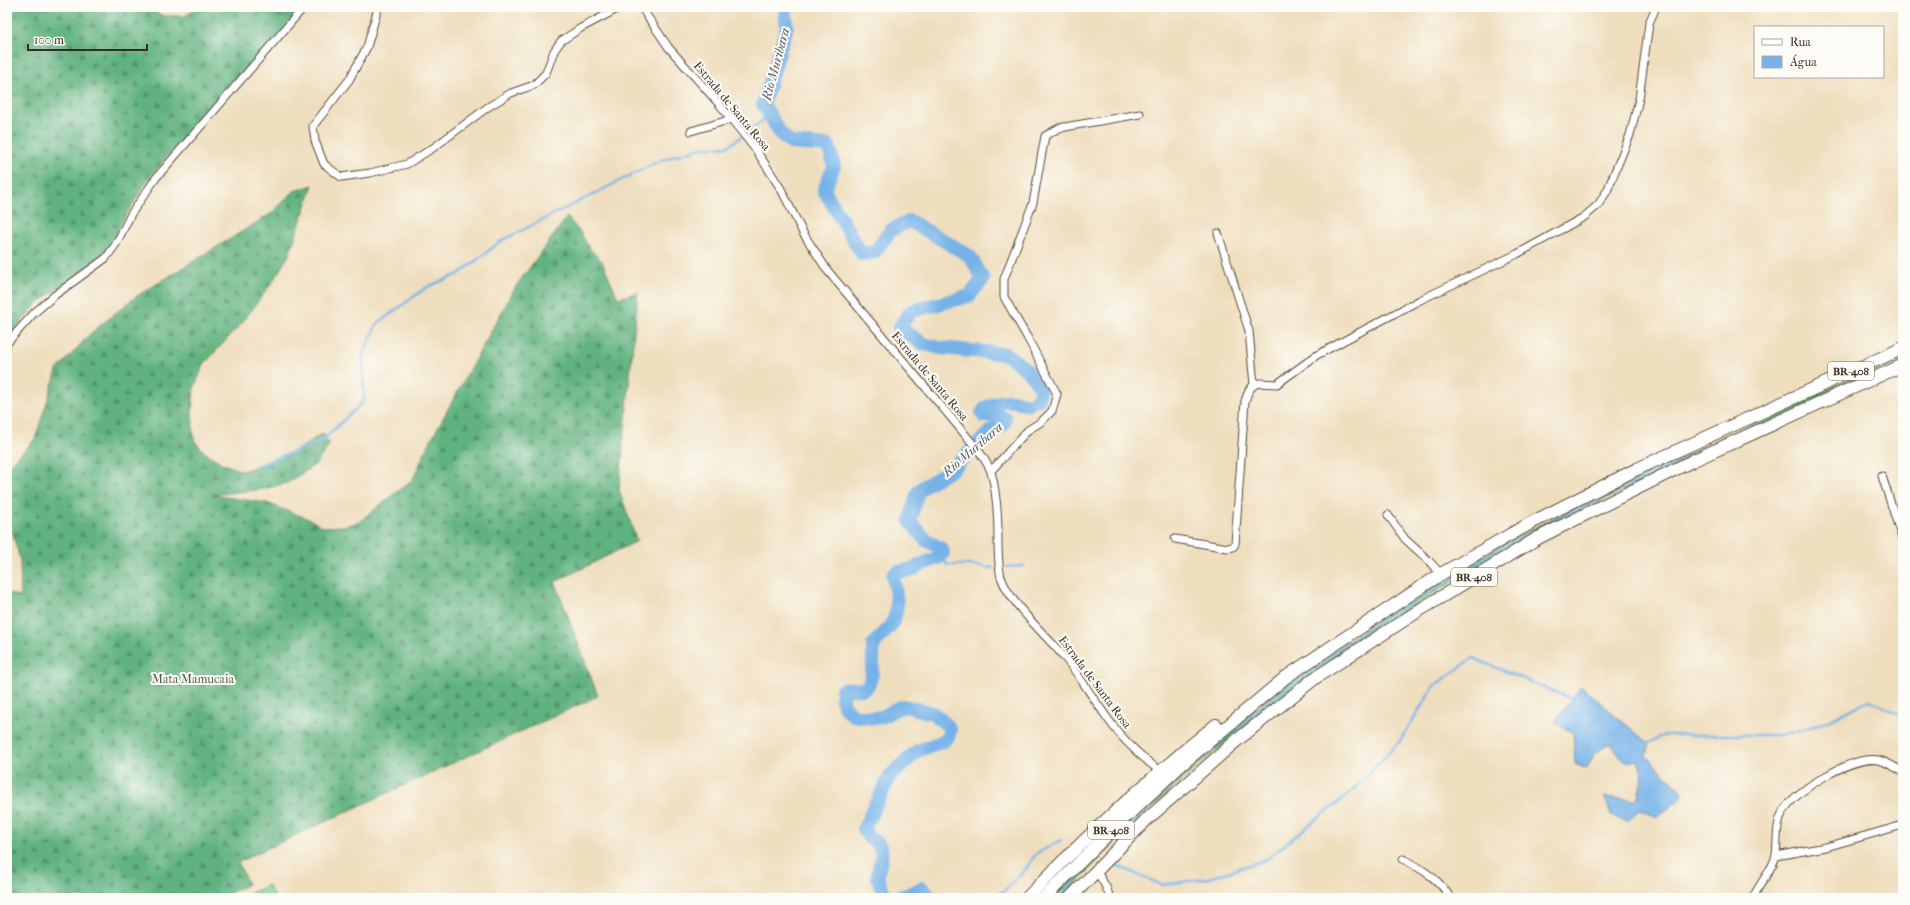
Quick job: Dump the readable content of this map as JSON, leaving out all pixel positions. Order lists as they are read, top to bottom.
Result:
{
  "streets": {
    "highway": ["BR-408"],
    "street": ["Estrada de Santa Rosa"]
  },
  "water": ["Rio Muribara"],
  "parks": ["Mata Mamucaia"],
  "legend": ["Rua", "Água"],
  "scale_bar": "100 m"
}
